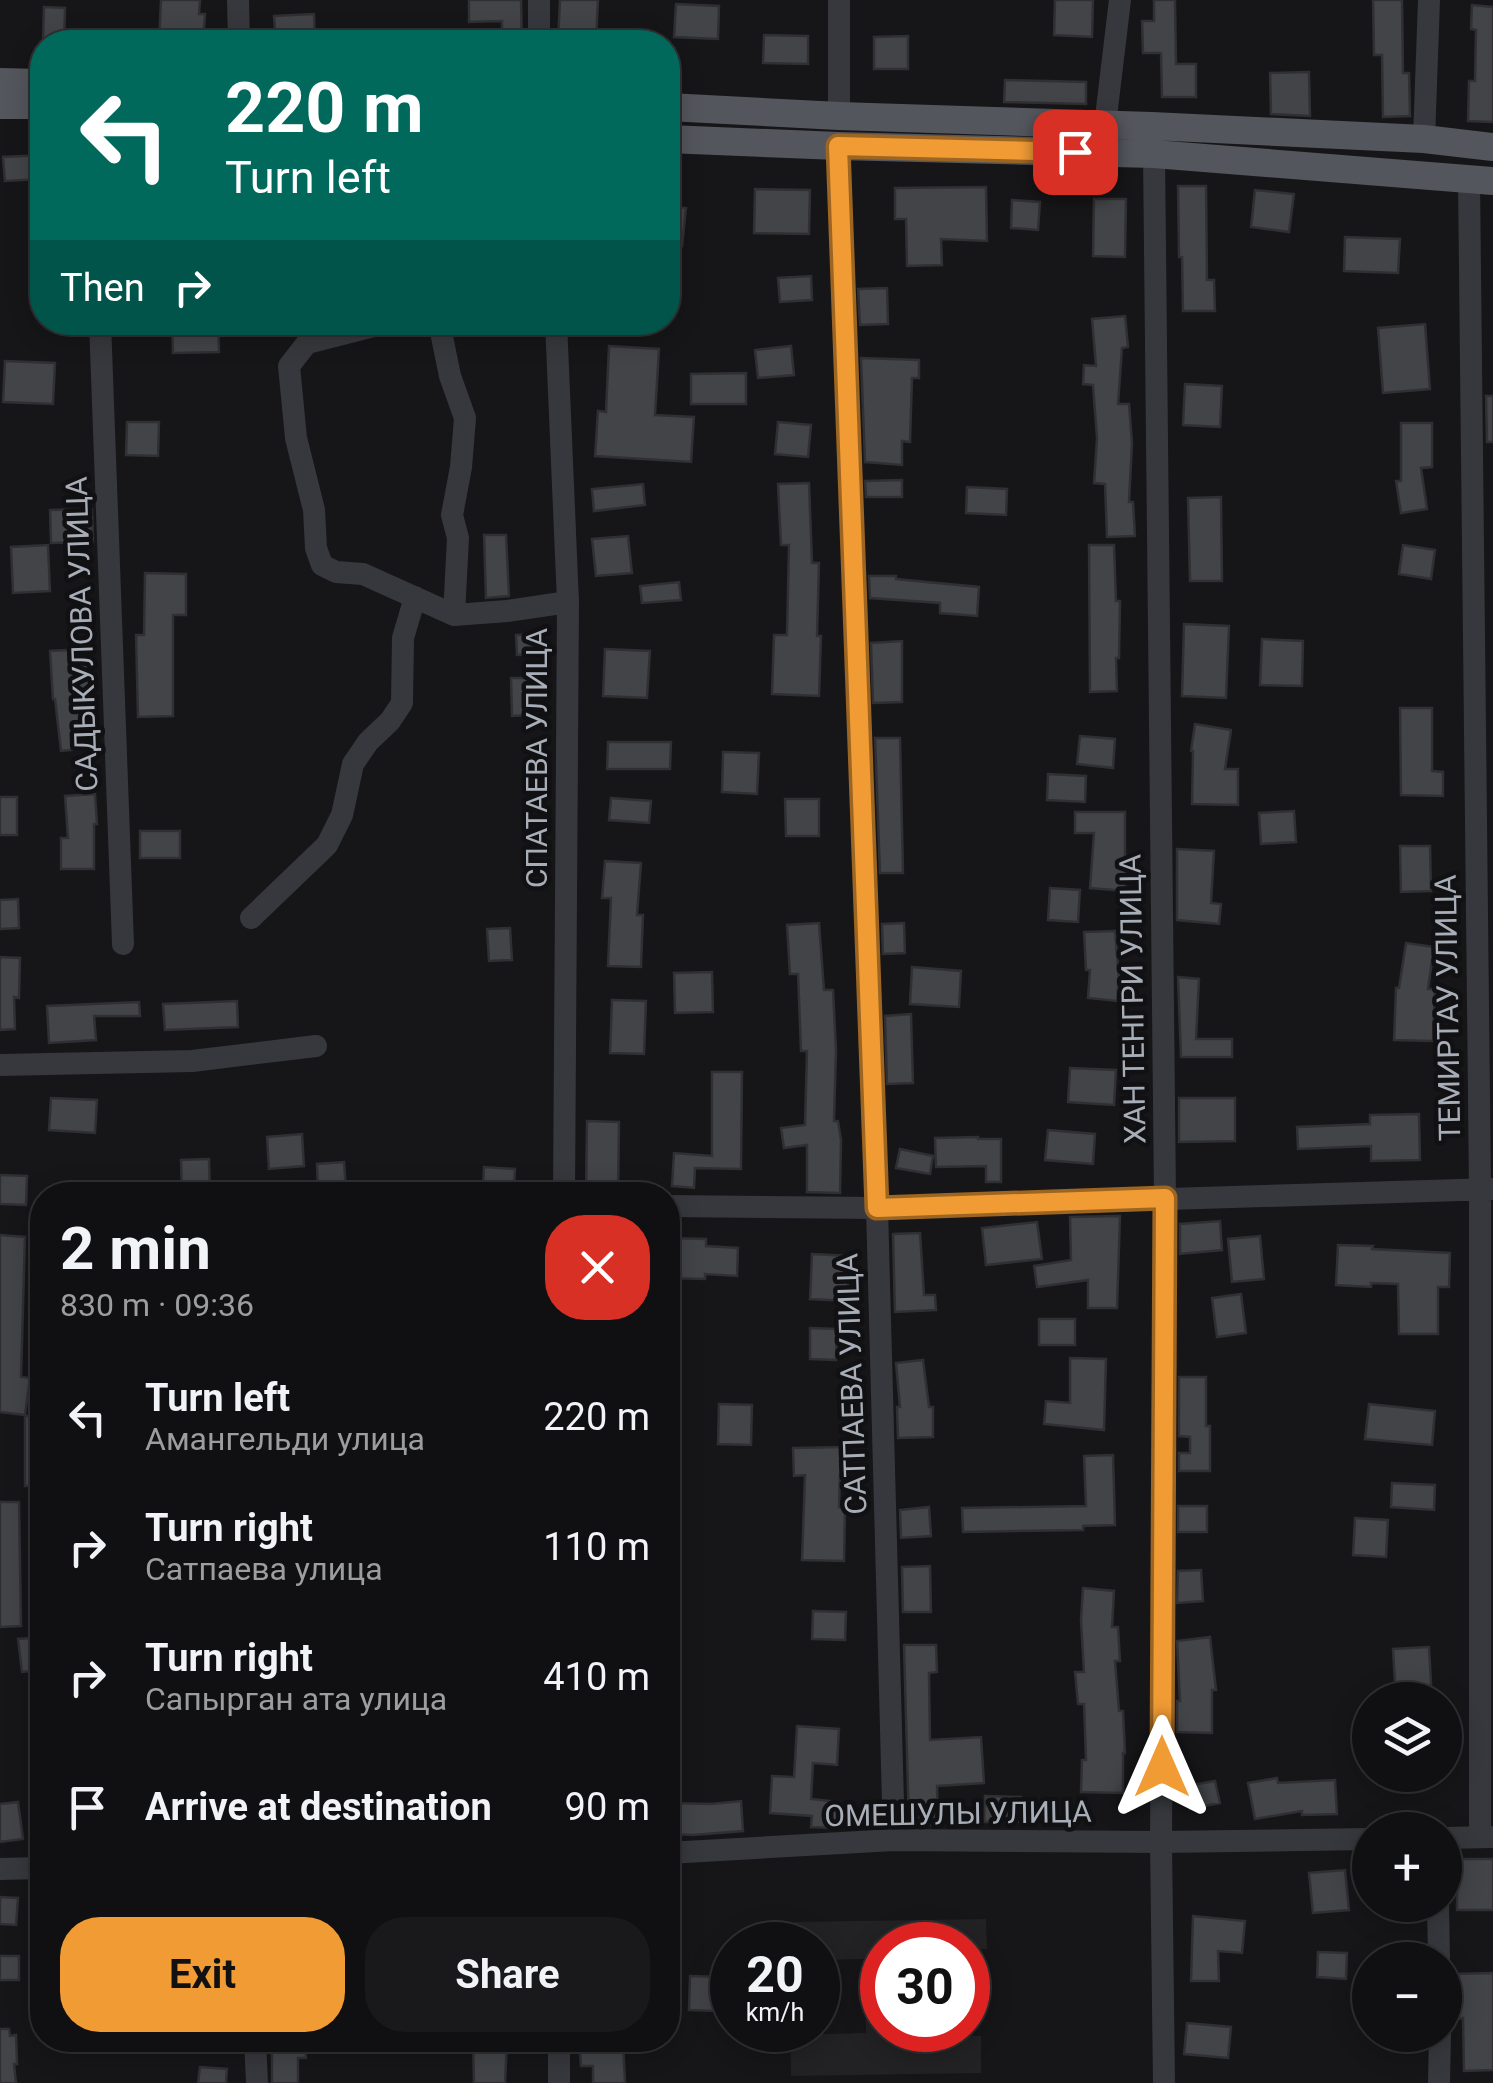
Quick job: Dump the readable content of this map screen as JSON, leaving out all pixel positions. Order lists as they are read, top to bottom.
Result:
{
  "streets": {
    "street": [
      "САДЫКУЛОВА УЛИЦА",
      "СПАТАЕВА УЛИЦА",
      "ХАН ТЕНГРИ УЛИЦА",
      "ТЕМИРТАУ УЛИЦА",
      "САТПАЕВА УЛИЦА",
      "ОМЕШУЛЫ УЛИЦА"
    ]
  },
  "crossings": [
    ["ХАН ТЕНГРИ УЛИЦА", "ОМЕШУЛЫ УЛИЦА"],
    ["САТПАЕВА УЛИЦА", "ОМЕШУЛЫ УЛИЦА"]
  ],
  "page": {
    "turn": ["220 m", "Turn left"],
    "then": "Then",
    "heading": ["2 min", "830 m · 09:36"],
    "list": [
      {
        "name": "Turn left",
        "note": "Амангельди улица",
        "value": "220 m"
      },
      {
        "name": "Turn right",
        "note": "Сатпаева улица",
        "value": "110 m"
      },
      {
        "name": "Turn right",
        "note": "Сапырган ата улица",
        "value": "410 m"
      },
      {
        "name": "Arrive at destination",
        "value": "90 m"
      }
    ],
    "map_buttons": ["+", "−"],
    "buttons": ["Exit", "Share"],
    "speed": "20 km/h",
    "limit": "30"
  }
}
